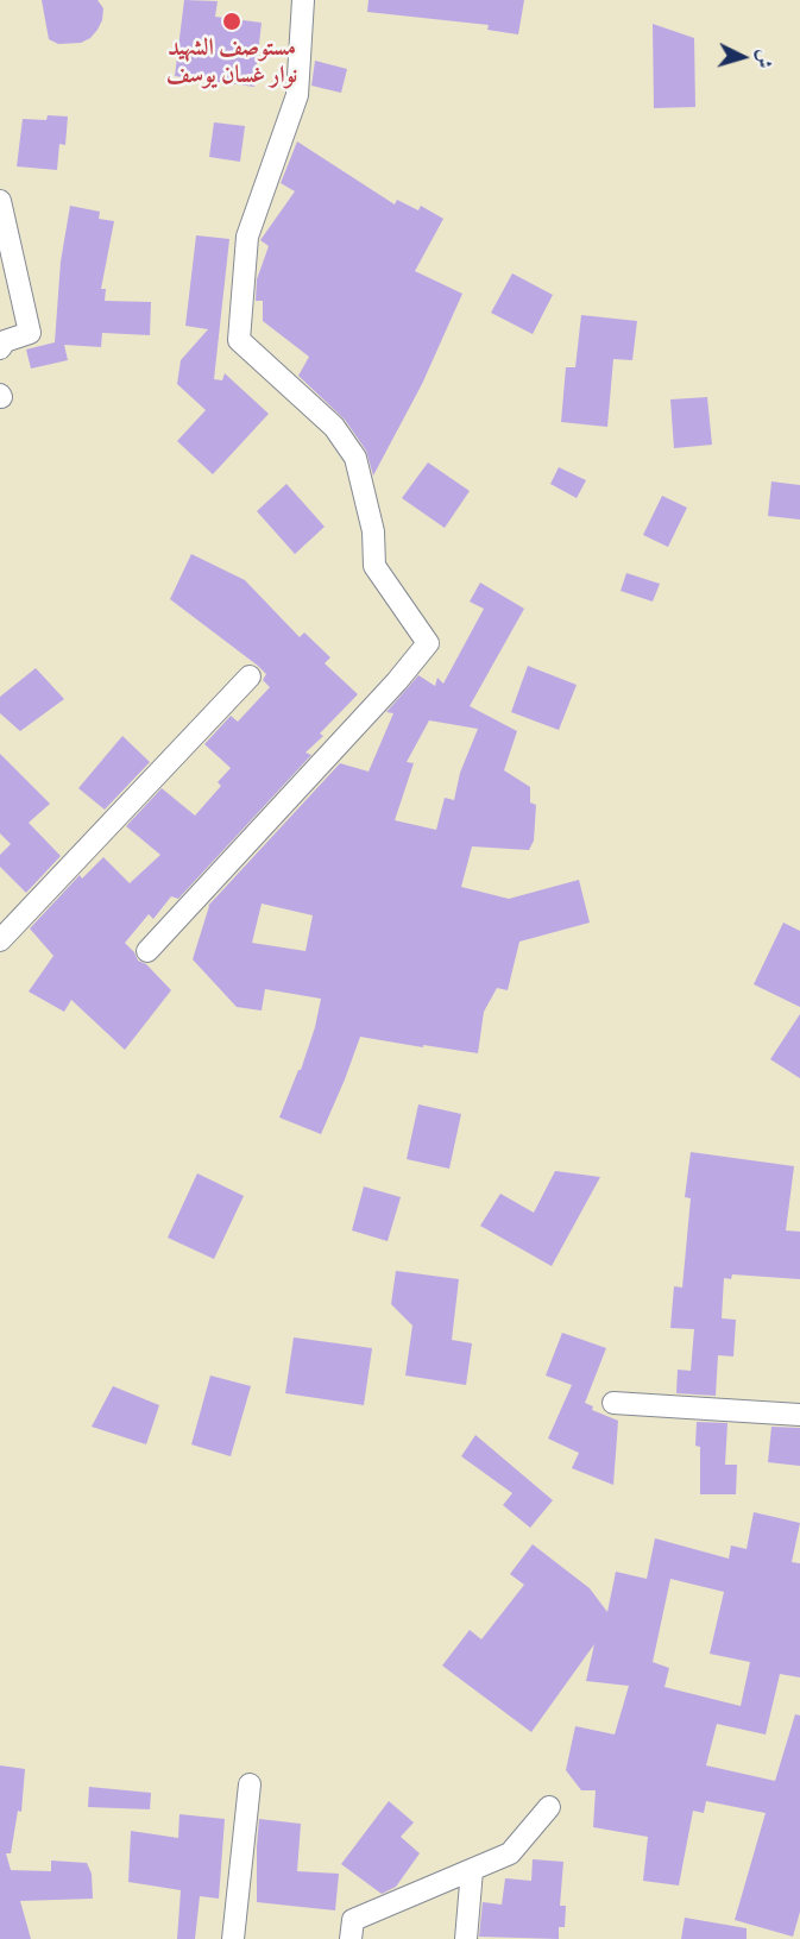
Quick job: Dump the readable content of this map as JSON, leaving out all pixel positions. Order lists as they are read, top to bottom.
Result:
{
  "places": ["مستوصف الشهيد نوار غسان يوسف"],
  "north": "right"
}
